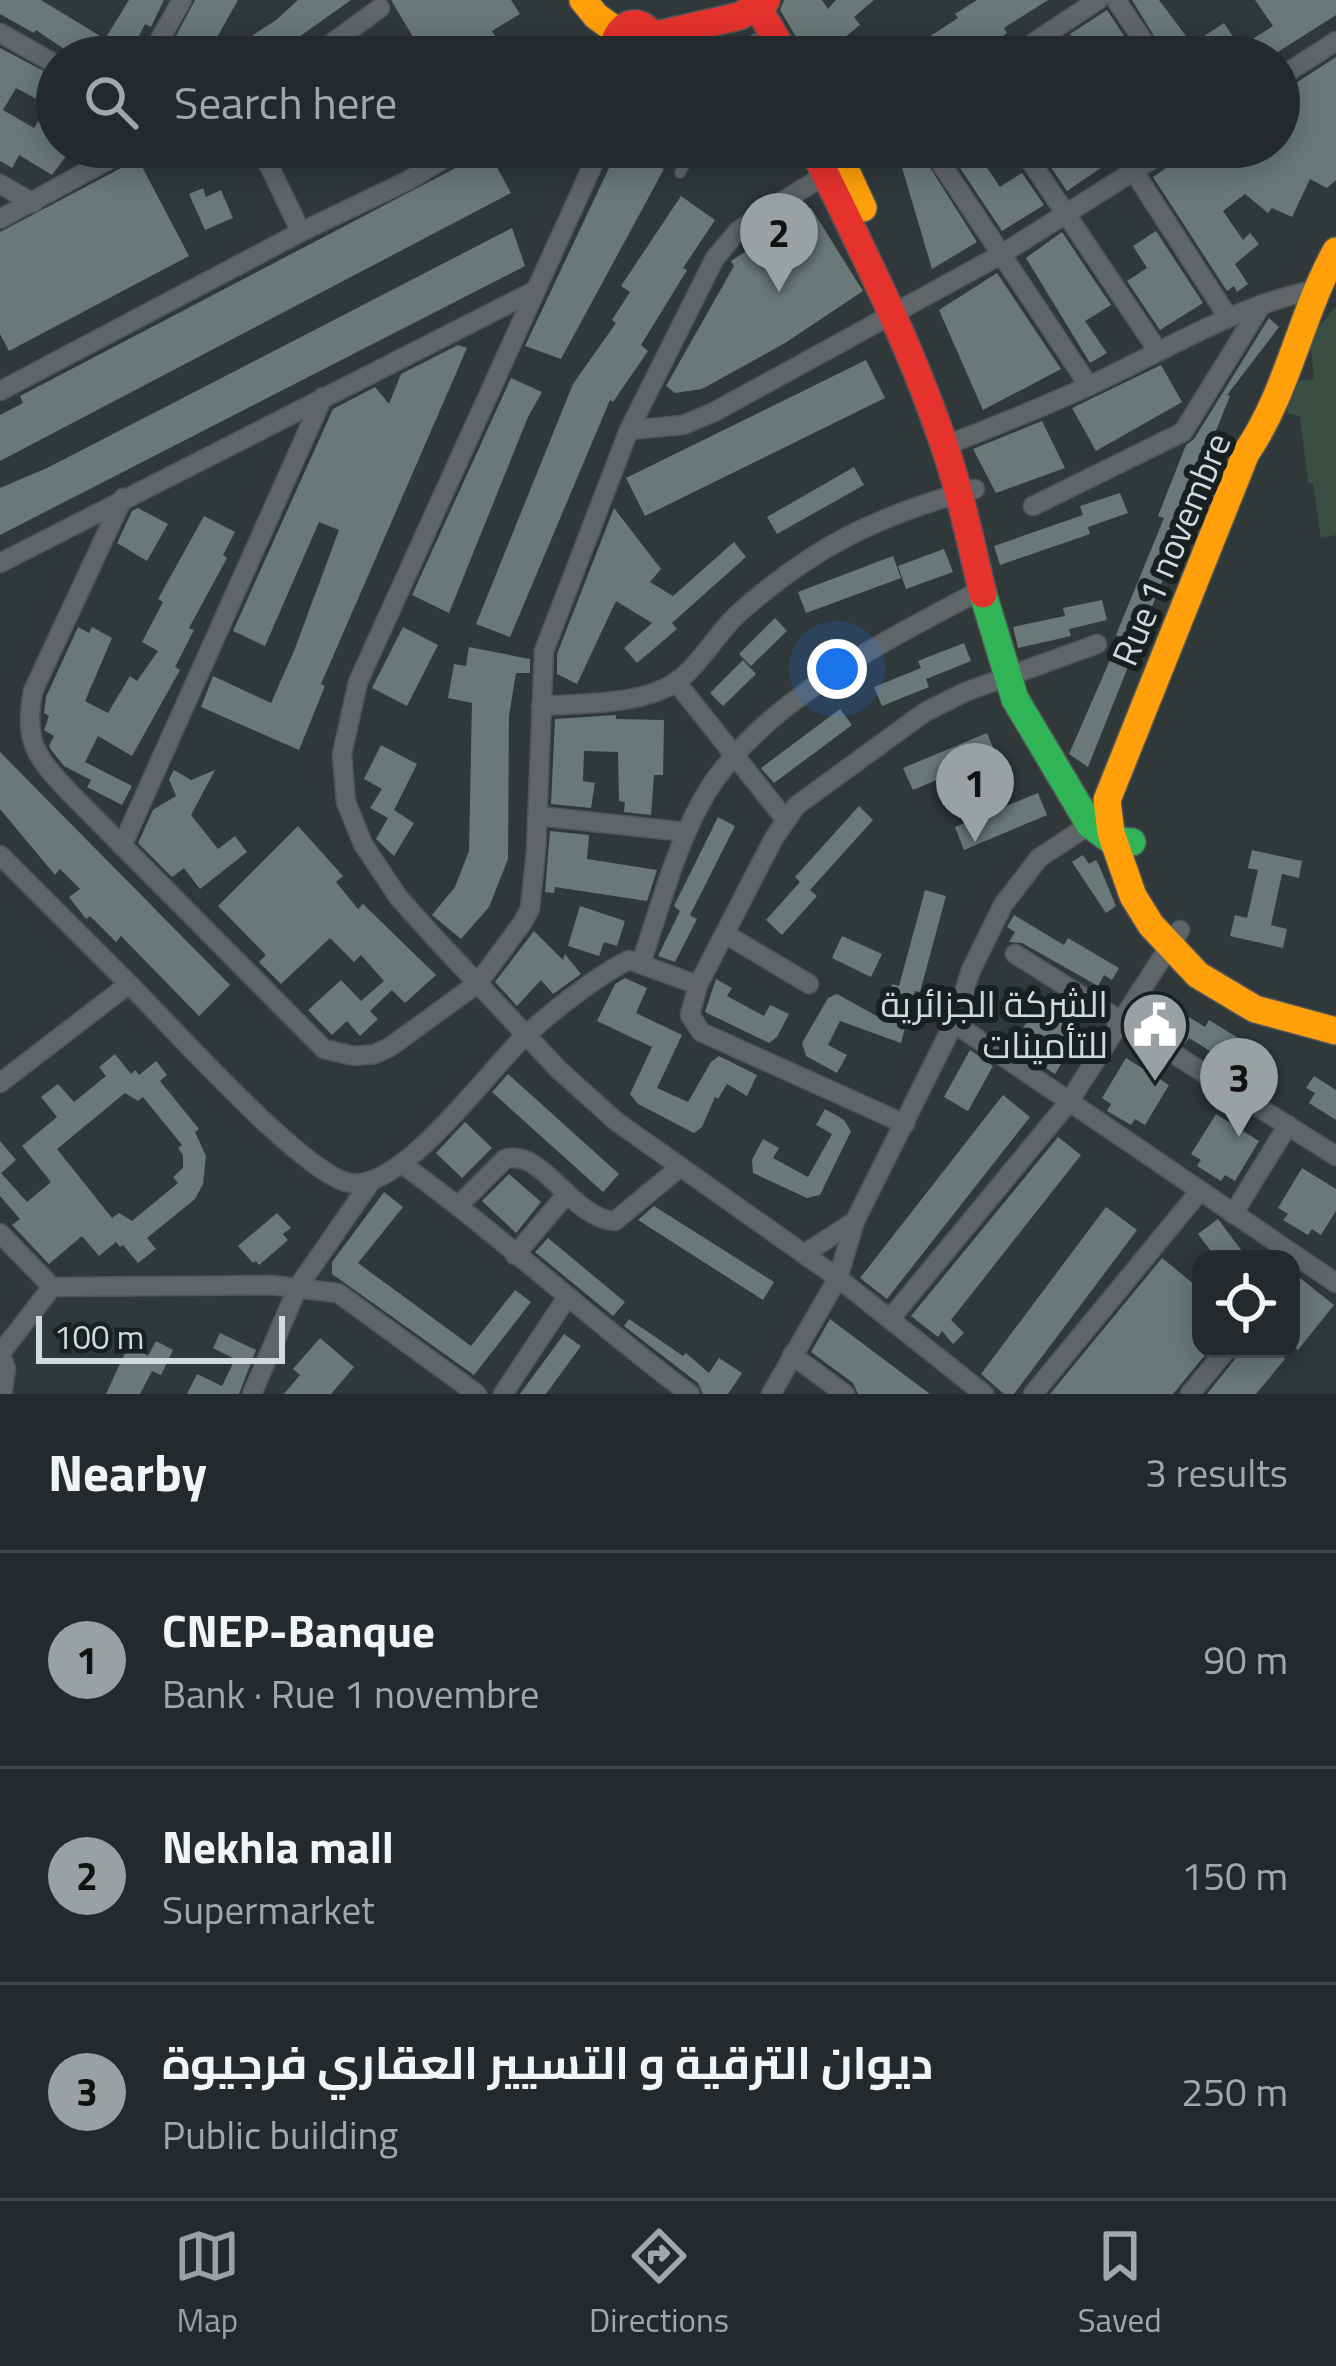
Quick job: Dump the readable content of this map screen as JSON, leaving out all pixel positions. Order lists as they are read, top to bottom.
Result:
{
  "streets": {
    "main road": ["Rue 1 novembre"]
  },
  "places": {
    "public building": ["الشركة الجزائرية للتأمينات"]
  },
  "scale_bar": "100 m",
  "page": {
    "search": "Search here",
    "pins": ["2", "1", "3"],
    "scale": "100 m",
    "heading": ["Nearby", "3 results"],
    "list": [
      {
        "mark": "1",
        "name": "CNEP-Banque",
        "note": "Bank · Rue 1 novembre",
        "value": "90 m"
      },
      {
        "mark": "2",
        "name": "Nekhla mall",
        "note": "Supermarket",
        "value": "150 m"
      },
      {
        "mark": "3",
        "name": "ديوان الترقية و التسيير العقاري فرجيوة",
        "note": "Public building",
        "value": "250 m"
      }
    ],
    "nav": ["Map", "Directions", "Saved"]
  }
}
